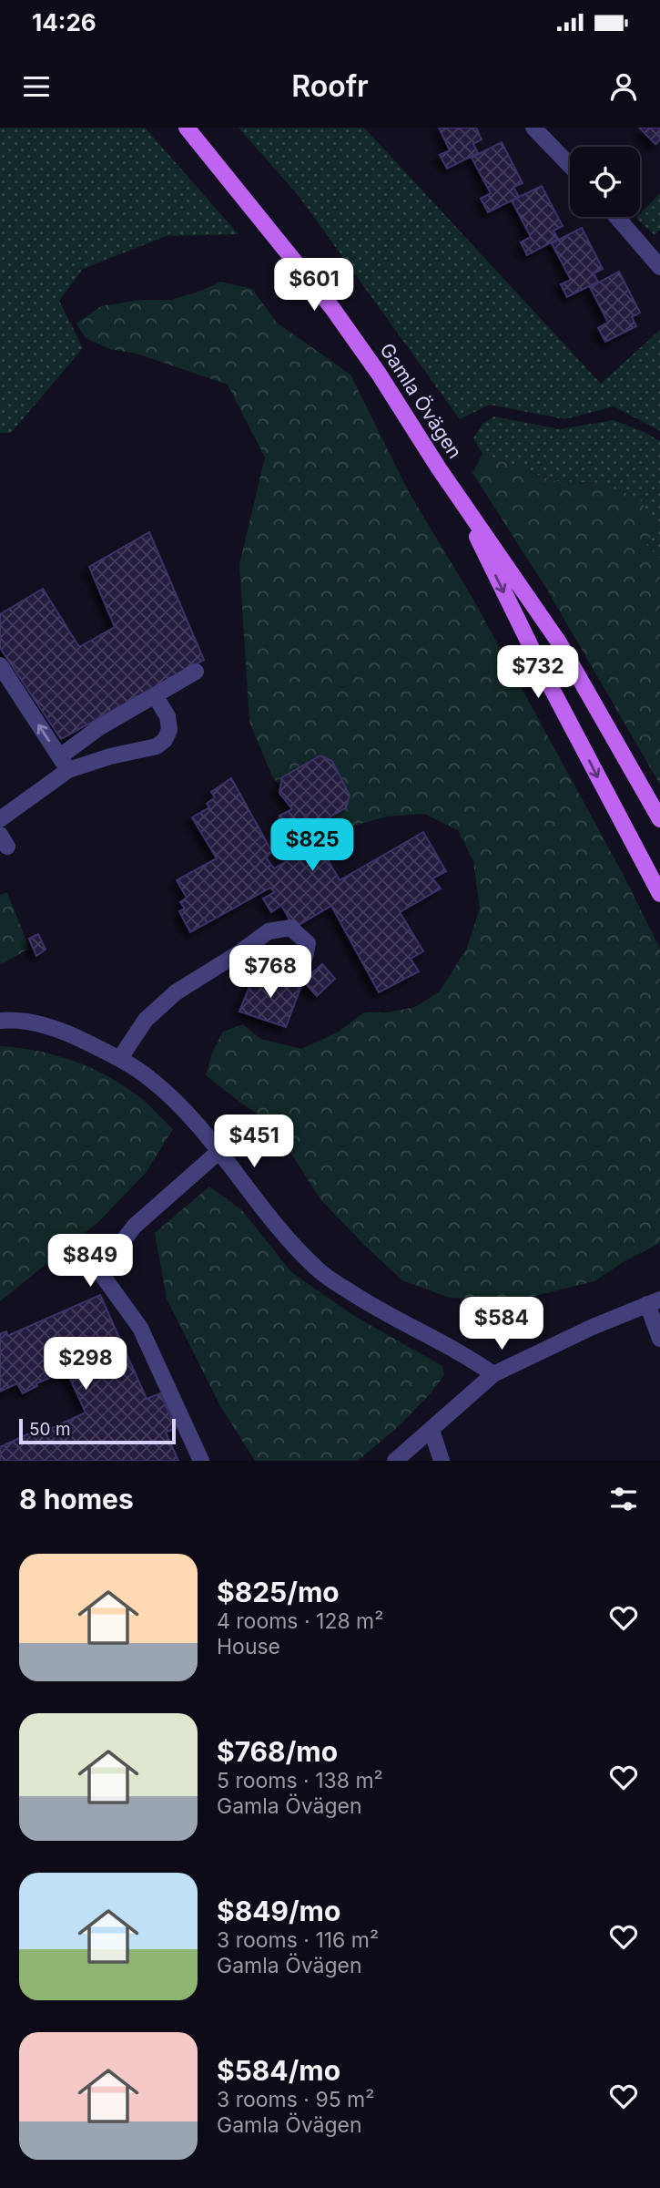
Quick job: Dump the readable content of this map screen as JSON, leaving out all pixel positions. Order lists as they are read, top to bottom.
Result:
{
  "streets": {
    "main road": ["Gamla Övägen"]
  },
  "scale_bar": "50 m",
  "page": {
    "status": "14:26",
    "header": "Roofr",
    "price": [
      "$601",
      "$732",
      "$825",
      "$768",
      "$451",
      "$849",
      "$584",
      "$298"
    ],
    "scale": "50 m",
    "heading": "8 homes",
    "list": [
      {
        "name": "$825/mo",
        "note": "4 rooms · 128 m² · House"
      },
      {
        "name": "$768/mo",
        "note": "5 rooms · 138 m² · Gamla Övägen"
      },
      {
        "name": "$849/mo",
        "note": "3 rooms · 116 m² · Gamla Övägen"
      },
      {
        "name": "$584/mo",
        "note": "3 rooms · 95 m² · Gamla Övägen"
      }
    ]
  }
}
